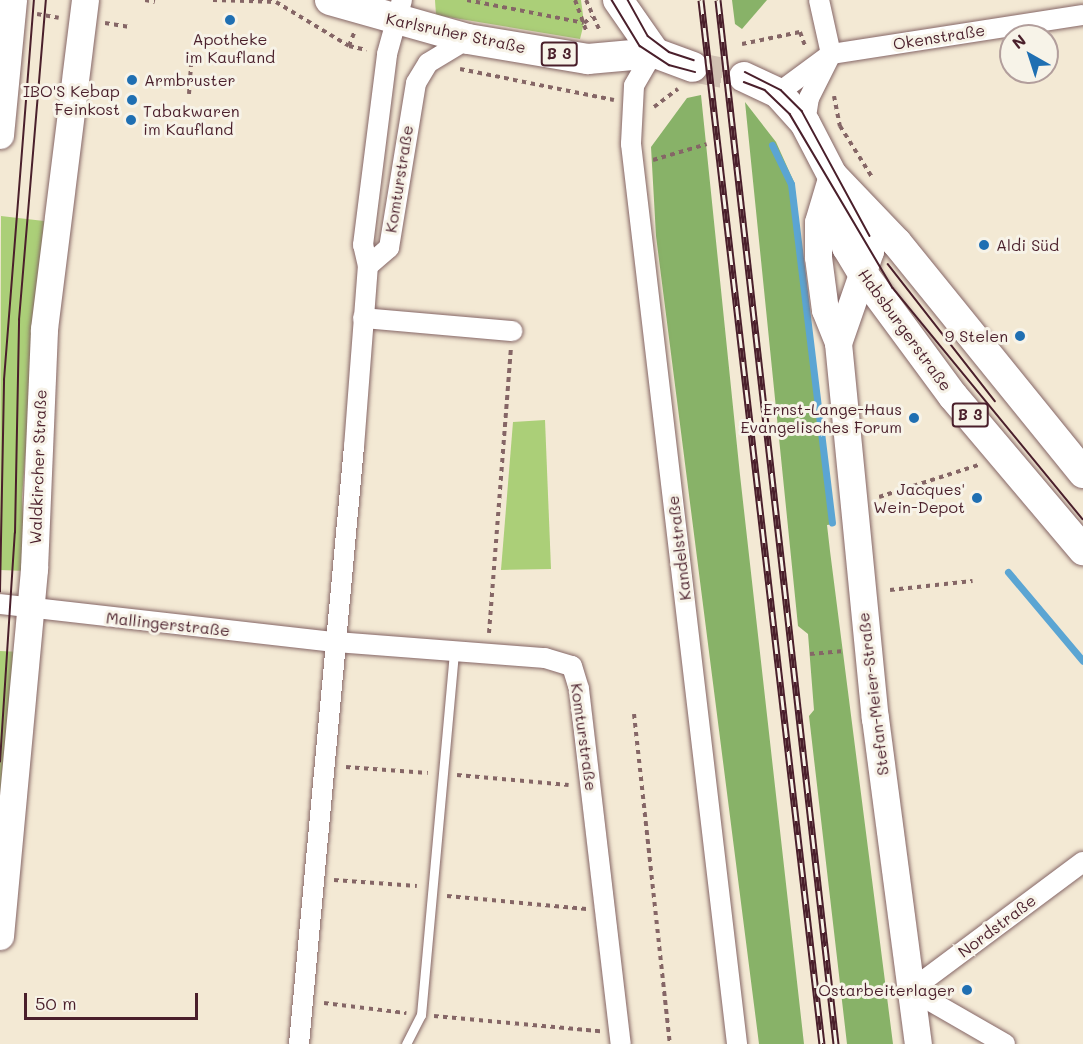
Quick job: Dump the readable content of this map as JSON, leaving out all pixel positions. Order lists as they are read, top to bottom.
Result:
{
  "streets": {
    "main road": [
      "Karlsruher Straße",
      "B 3",
      "Habsburgerstraße",
      "Waldkircher Straße",
      "Stefan-Meier-Straße"
    ],
    "street": [
      "Okenstraße",
      "Komturstraße",
      "Kandelstraße",
      "Mallingerstraße",
      "Nordstraße"
    ]
  },
  "crossings": [
    ["Karlsruher Straße", "B 3"],
    ["Karlsruher Straße", "Komturstraße"],
    ["Karlsruher Straße", "Kandelstraße"],
    ["Okenstraße", "Habsburgerstraße"],
    ["B 3", "Kandelstraße"],
    ["Komturstraße", "Mallingerstraße"],
    ["Habsburgerstraße", "Stefan-Meier-Straße"],
    ["Waldkircher Straße", "Mallingerstraße"],
    ["Stefan-Meier-Straße", "Nordstraße"]
  ],
  "places": [
    "Apotheke im Kaufland",
    "Armbruster",
    "IBO'S Kebap Feinkost",
    "Tabakwaren im Kaufland",
    "Aldi Süd",
    "9 Stelen",
    "Ernst-Lange-Haus Evangelisches Forum",
    "Jacques' Wein-Depot",
    "Ostarbeiterlager"
  ],
  "scale_bar": "50 m",
  "north": "top left"
}
